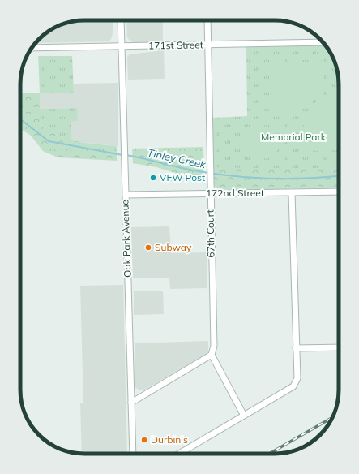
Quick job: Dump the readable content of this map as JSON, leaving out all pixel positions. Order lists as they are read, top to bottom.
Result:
{
  "streets": {
    "street": [
      "171st Street",
      "172nd Street",
      "67th Court",
      "Oak Park Avenue"
    ]
  },
  "crossings": [
    ["171st Street", "67th Court"],
    ["171st Street", "Oak Park Avenue"],
    ["172nd Street", "67th Court"],
    ["172nd Street", "Oak Park Avenue"]
  ],
  "water": ["Tinley Creek"],
  "parks": ["Memorial Park"],
  "places": ["VFW Post", "Subway", "Durbin's"]
}
